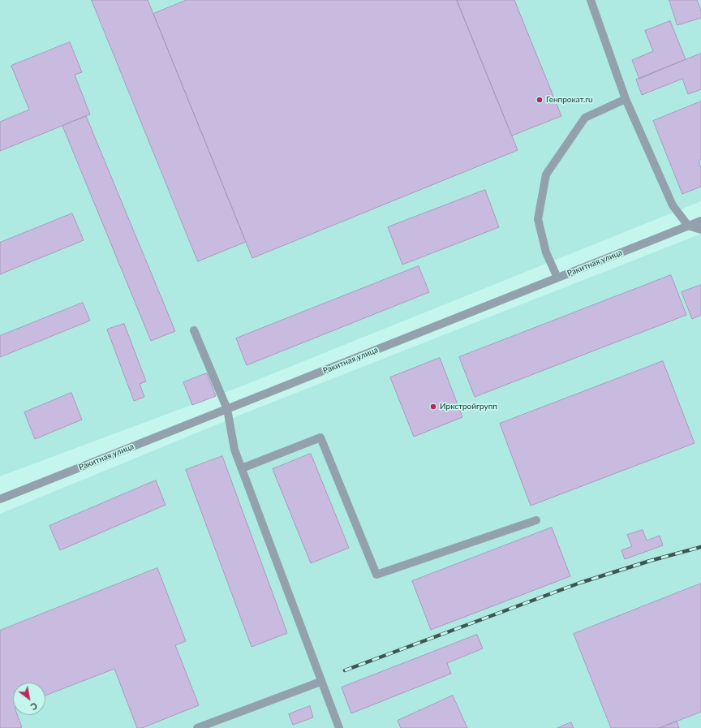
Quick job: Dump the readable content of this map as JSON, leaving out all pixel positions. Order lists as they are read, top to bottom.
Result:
{
  "streets": {
    "street": ["Ракитная улица"]
  },
  "places": ["Генпрокат.ru", "Иркстройгрупп"],
  "north": "bottom right"
}
